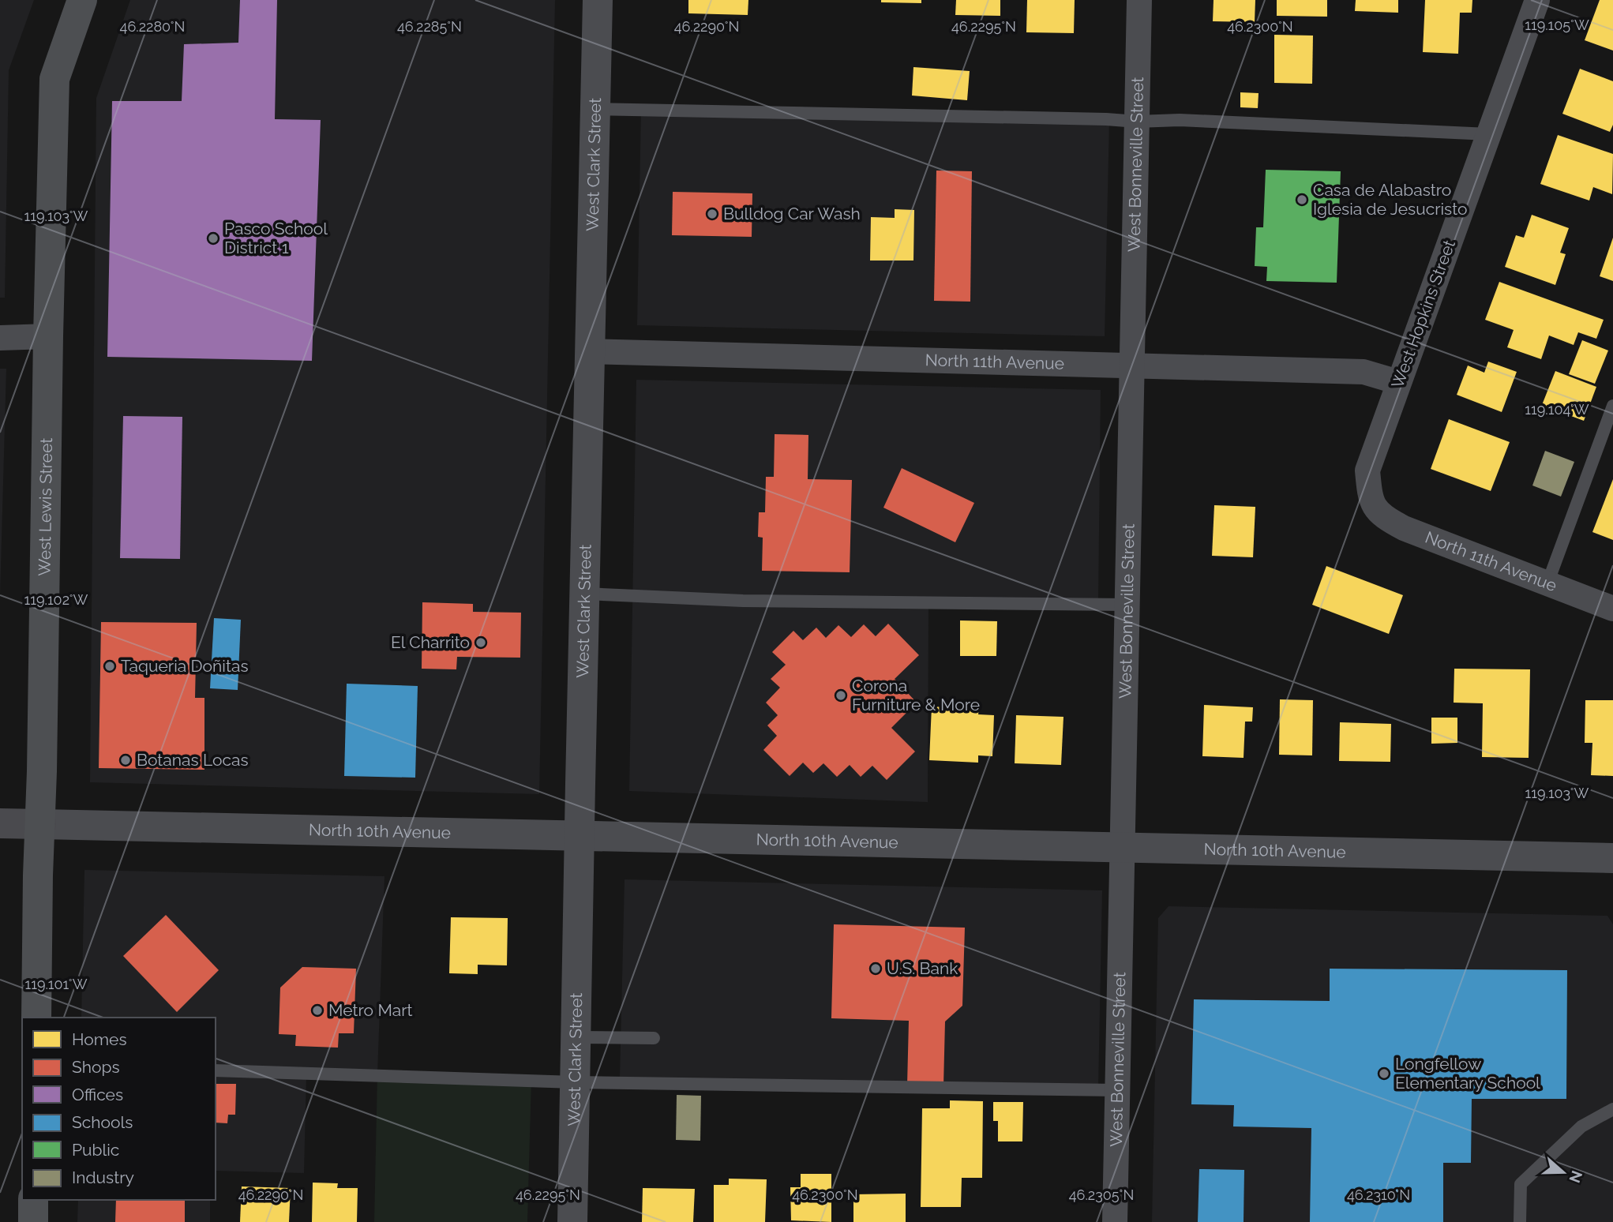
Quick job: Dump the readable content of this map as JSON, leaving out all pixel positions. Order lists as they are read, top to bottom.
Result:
{
  "streets": {
    "main road": ["West Lewis Street"],
    "street": [
      "West Clark Street",
      "West Bonneville Street",
      "West Hopkins Street",
      "North 11th Avenue",
      "North 10th Avenue"
    ]
  },
  "crossings": [
    ["West Clark Street", "North 11th Avenue"],
    ["West Clark Street", "North 10th Avenue"],
    ["West Bonneville Street", "North 11th Avenue"],
    ["West Bonneville Street", "North 10th Avenue"],
    ["West Hopkins Street", "North 11th Avenue"],
    ["West Lewis Street", "North 10th Avenue"]
  ],
  "places": [
    "Casa de Alabastro Iglesia de Jesucristo",
    "Bulldog Car Wash",
    "Pasco School District 1",
    "El Charrito",
    "Taqueria Doñitas",
    "Corona Furniture & More",
    "Botanas Locas",
    "U.S. Bank",
    "Metro Mart",
    "Longfellow Elementary School"
  ],
  "legend": [
    "Homes",
    "Shops",
    "Offices",
    "Schools",
    "Public",
    "Industry"
  ],
  "north": "right",
  "coordinates": [
    "119.105°W",
    "46.2285°N",
    "46.2280°N",
    "46.2290°N",
    "46.2295°N",
    "46.2300°N",
    "119.103°W",
    "119.104°W",
    "119.102°W",
    "119.101°W",
    "46.2305°N",
    "46.2310°N"
  ]
}
